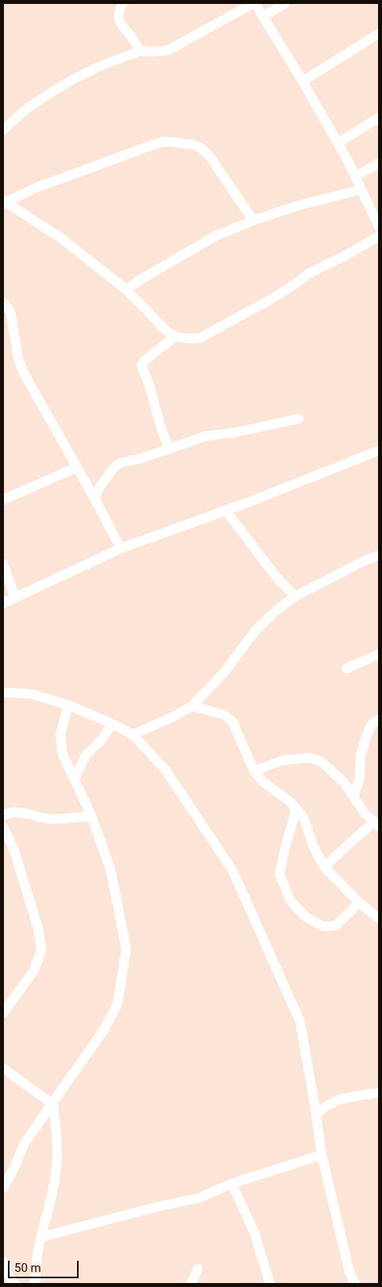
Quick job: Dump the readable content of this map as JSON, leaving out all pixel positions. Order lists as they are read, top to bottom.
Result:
{
  "scale_bar": "50 m"
}
